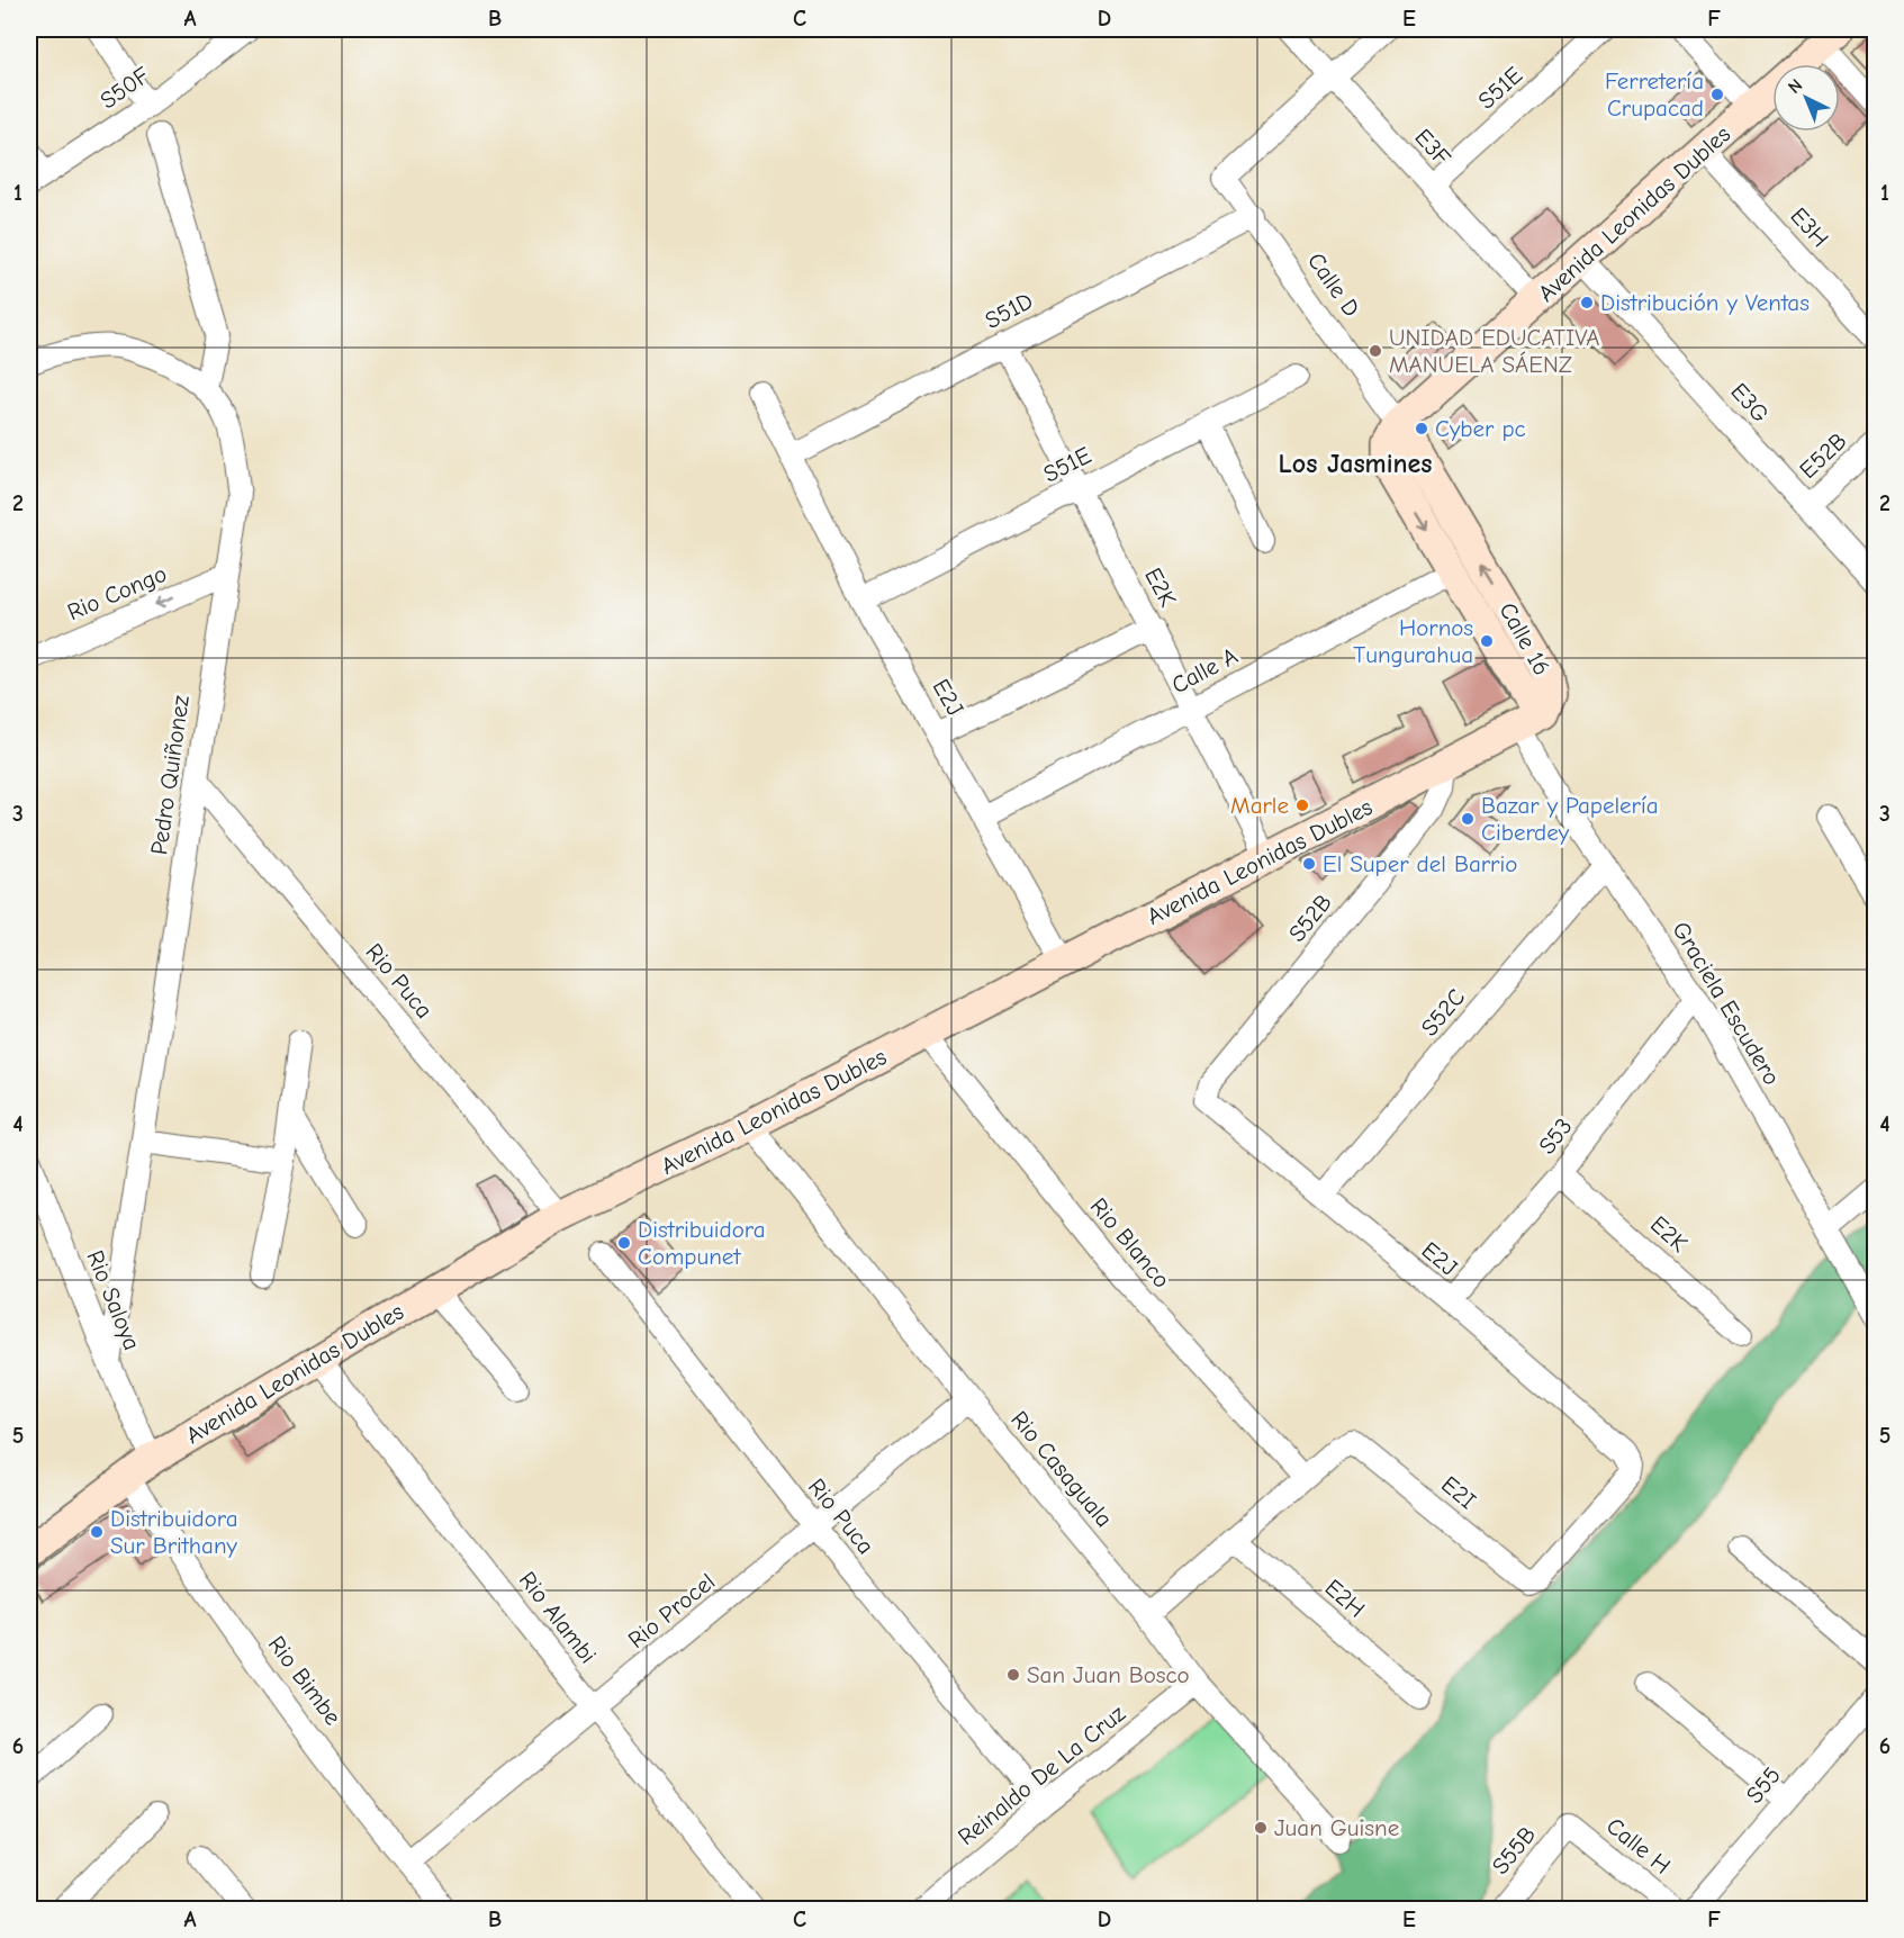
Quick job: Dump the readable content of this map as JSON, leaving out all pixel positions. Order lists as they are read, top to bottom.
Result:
{
  "streets": {
    "main road": ["Avenida Leonidas Dubles", "Calle 16"],
    "street": [
      "S50F",
      "S51E",
      "E3F",
      "E3H",
      "Calle D",
      "S51D",
      "E3G",
      "E52B",
      "E2K",
      "Rio Congo",
      "Calle A",
      "E2J",
      "Pedro Quiñonez",
      "S52B",
      "Rio Puca",
      "Graciela Escudero",
      "S52C",
      "S53",
      "Rio Blanco",
      "Rio Saloya",
      "Rio Casaguala",
      "E2I",
      "E2H",
      "Rio Procel",
      "Rio Alambi",
      "Rio Bimbe",
      "Reinaldo De La Cruz",
      "S55",
      "Calle H",
      "S55B"
    ]
  },
  "crossings": [
    ["S51E", "E3F"],
    ["S51E", "E2K"],
    ["S51E", "E2J"],
    ["E3F", "Avenida Leonidas Dubles"],
    ["E3F", "Calle D"],
    ["Avenida Leonidas Dubles", "E3H"],
    ["Avenida Leonidas Dubles", "Calle D"],
    ["Avenida Leonidas Dubles", "E3G"],
    ["Avenida Leonidas Dubles", "E2K"],
    ["Avenida Leonidas Dubles", "Calle 16"],
    ["Avenida Leonidas Dubles", "E2J"],
    ["Avenida Leonidas Dubles", "S52B"],
    ["Avenida Leonidas Dubles", "Rio Puca"],
    ["Avenida Leonidas Dubles", "Graciela Escudero"],
    ["Avenida Leonidas Dubles", "Rio Blanco"],
    ["Avenida Leonidas Dubles", "Rio Saloya"],
    ["Avenida Leonidas Dubles", "Rio Casaguala"],
    ["Avenida Leonidas Dubles", "Rio Alambi"],
    ["Avenida Leonidas Dubles", "Rio Bimbe"],
    ["Calle D", "S51D"],
    ["Calle D", "Calle 16"],
    ["S51D", "E2K"],
    ["S51D", "E2J"],
    ["E3G", "E52B"],
    ["E2K", "Calle A"],
    ["E2K", "S53"],
    ["Rio Congo", "Pedro Quiñonez"],
    ["Calle 16", "Calle A"],
    ["Calle 16", "Graciela Escudero"],
    ["Calle A", "E2J"],
    ["E2J", "S52B"],
    ["E2J", "S52C"],
    ["E2J", "S53"],
    ["E2J", "E2I"],
    ["Pedro Quiñonez", "Rio Puca"],
    ["Pedro Quiñonez", "Rio Saloya"],
    ["Rio Puca", "Rio Procel"],
    ["Rio Puca", "Reinaldo De La Cruz"],
    ["Graciela Escudero", "S52C"],
    ["Graciela Escudero", "S53"],
    ["Rio Blanco", "E2I"],
    ["Rio Casaguala", "Rio Procel"],
    ["Rio Casaguala", "Reinaldo De La Cruz"],
    ["Rio Procel", "Rio Alambi"],
    ["Rio Procel", "Rio Bimbe"],
    ["Calle H", "S55B"]
  ],
  "one_way": ["Rio Congo"],
  "districts": ["Los Jasmines"],
  "places": [
    "Ferretería Crupacad",
    "Distribución y Ventas",
    "UNIDAD EDUCATIVA MANUELA SÁENZ",
    "Cyber pc",
    "Hornos Tungurahua",
    "Marle",
    "Bazar y Papelería Ciberdey",
    "El Super del Barrio",
    "Distribuidora Compunet",
    "Distribuidora Sur Brithany",
    "San Juan Bosco",
    "Juan Guisne"
  ],
  "north": "top left",
  "grid": {
    "columns": [
      "A",
      "B",
      "C",
      "D",
      "E",
      "F"
    ],
    "rows": [
      "1",
      "2",
      "3",
      "4",
      "5",
      "6"
    ]
  }
}
